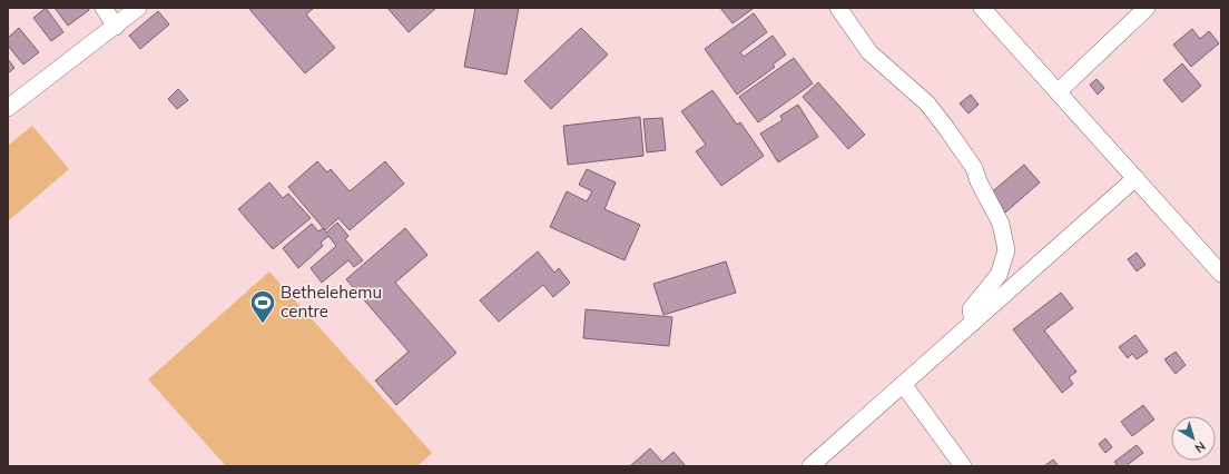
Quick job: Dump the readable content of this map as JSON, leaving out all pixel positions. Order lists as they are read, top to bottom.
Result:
{
  "places": {
    "sports": ["Bethelehemu centre"]
  },
  "north": "bottom right"
}
